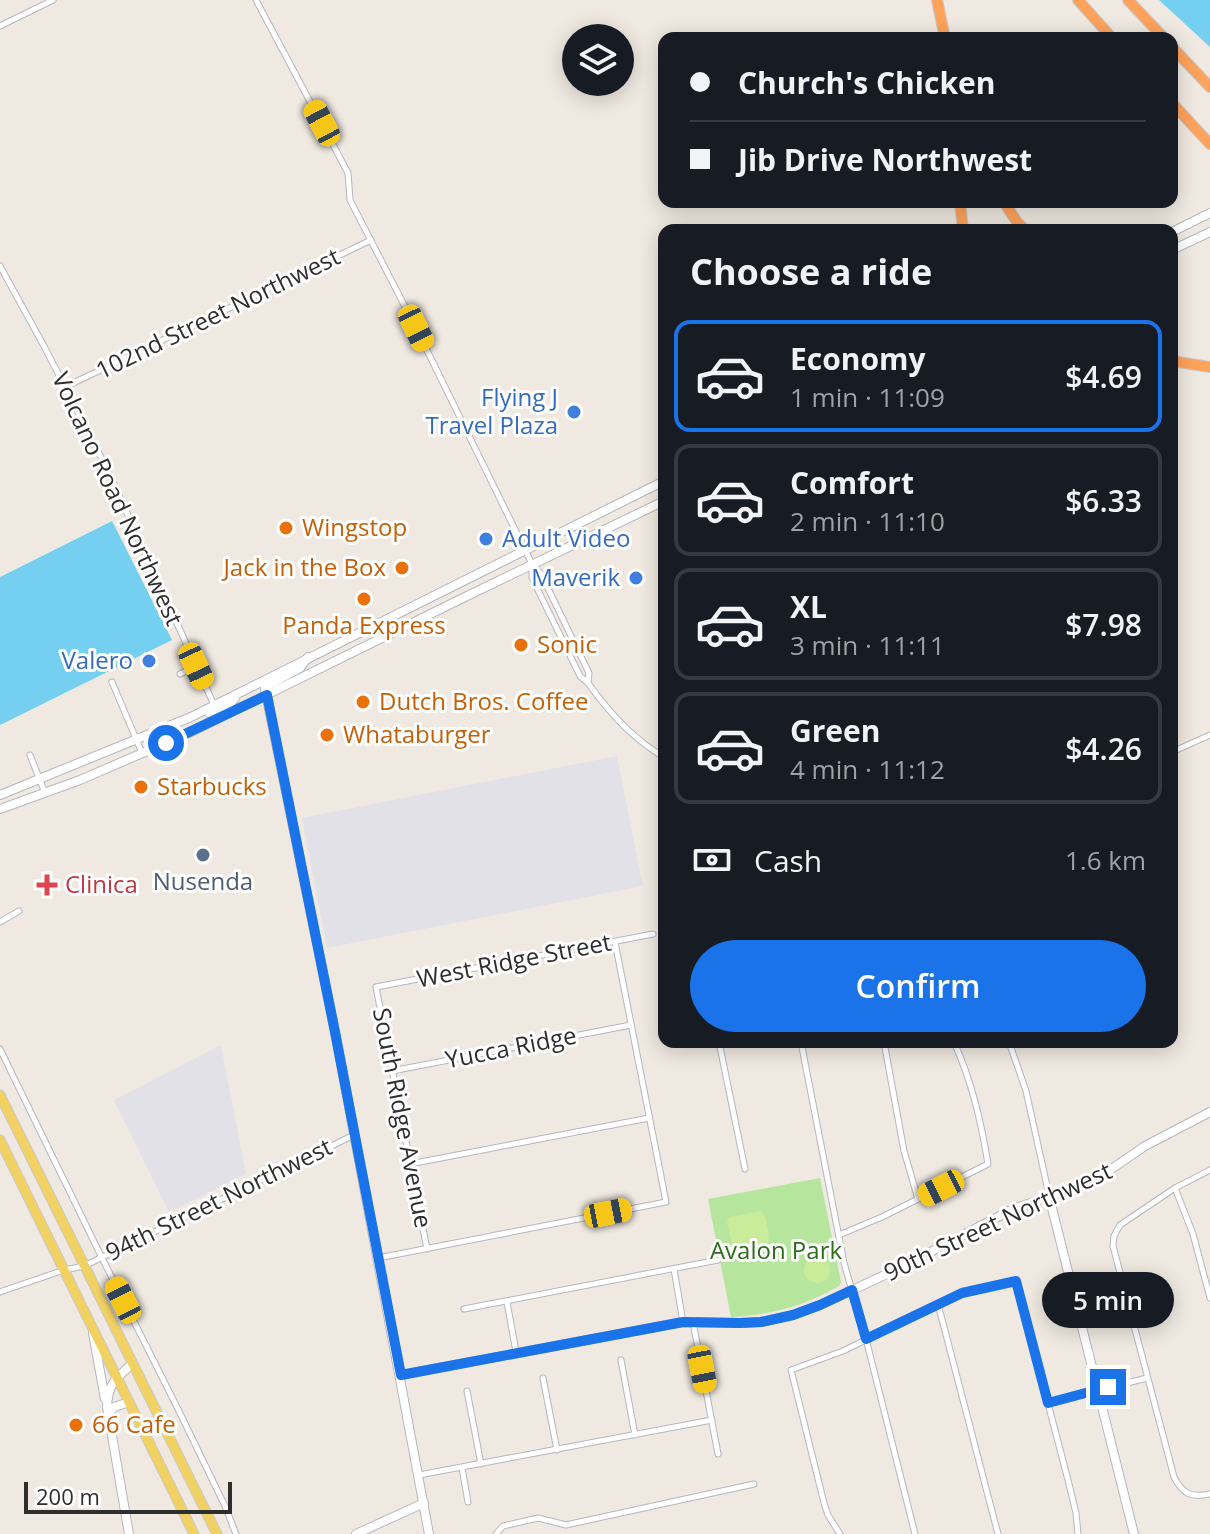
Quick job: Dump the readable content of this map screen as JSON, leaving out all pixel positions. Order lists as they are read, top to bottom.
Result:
{
  "streets": {
    "street": [
      "102nd Street Northwest",
      "Volcano Road Northwest",
      "West Ridge Street",
      "Yucca Ridge",
      "South Ridge Avenue",
      "94th Street Northwest",
      "90th Street Northwest"
    ]
  },
  "crossings": [
    ["102nd Street Northwest", "Volcano Road Northwest"],
    ["West Ridge Street", "South Ridge Avenue"],
    ["Yucca Ridge", "South Ridge Avenue"]
  ],
  "parks": ["Avalon Park"],
  "places": {
    "other": [
      "Flying J Travel Plaza",
      "Wingstop",
      "Adult Video",
      "Jack in the Box",
      "Maverik",
      "Panda Express",
      "Sonic",
      "Valero",
      "Dutch Bros. Coffee",
      "Whataburger",
      "Starbucks",
      "Nusenda",
      "66 Cafe"
    ],
    "health": ["Clinica"]
  },
  "scale_bar": "200 m",
  "page": {
    "banner": ["Church's Chicken", "Jib Drive Northwest"],
    "heading": "Choose a ride",
    "list": [
      {
        "name": "Economy",
        "note": "1 min · 11:09",
        "value": "$4.69"
      },
      {
        "name": "Comfort",
        "note": "2 min · 11:10",
        "value": "$6.33"
      },
      {
        "name": "XL",
        "note": "3 min · 11:11",
        "value": "$7.98"
      },
      {
        "name": "Green",
        "note": "4 min · 11:12",
        "value": "$4.26"
      }
    ],
    "pay": ["Cash", "1.6 km"],
    "buttons": "Confirm",
    "bubble": "5 min",
    "scale": "200 m"
  }
}
